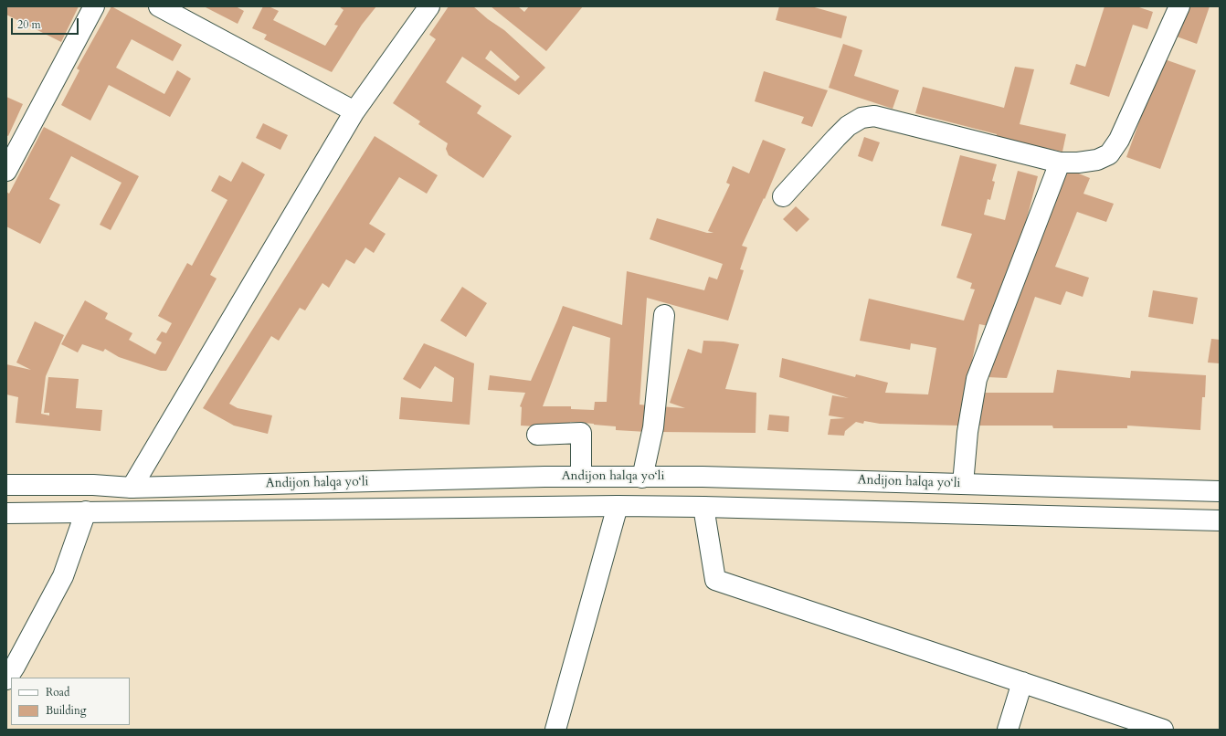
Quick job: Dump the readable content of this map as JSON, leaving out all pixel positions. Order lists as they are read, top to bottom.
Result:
{
  "streets": {
    "main road": ["Andijon halqa yo‘li"]
  },
  "legend": ["Road", "Building"],
  "scale_bar": "20 m"
}
